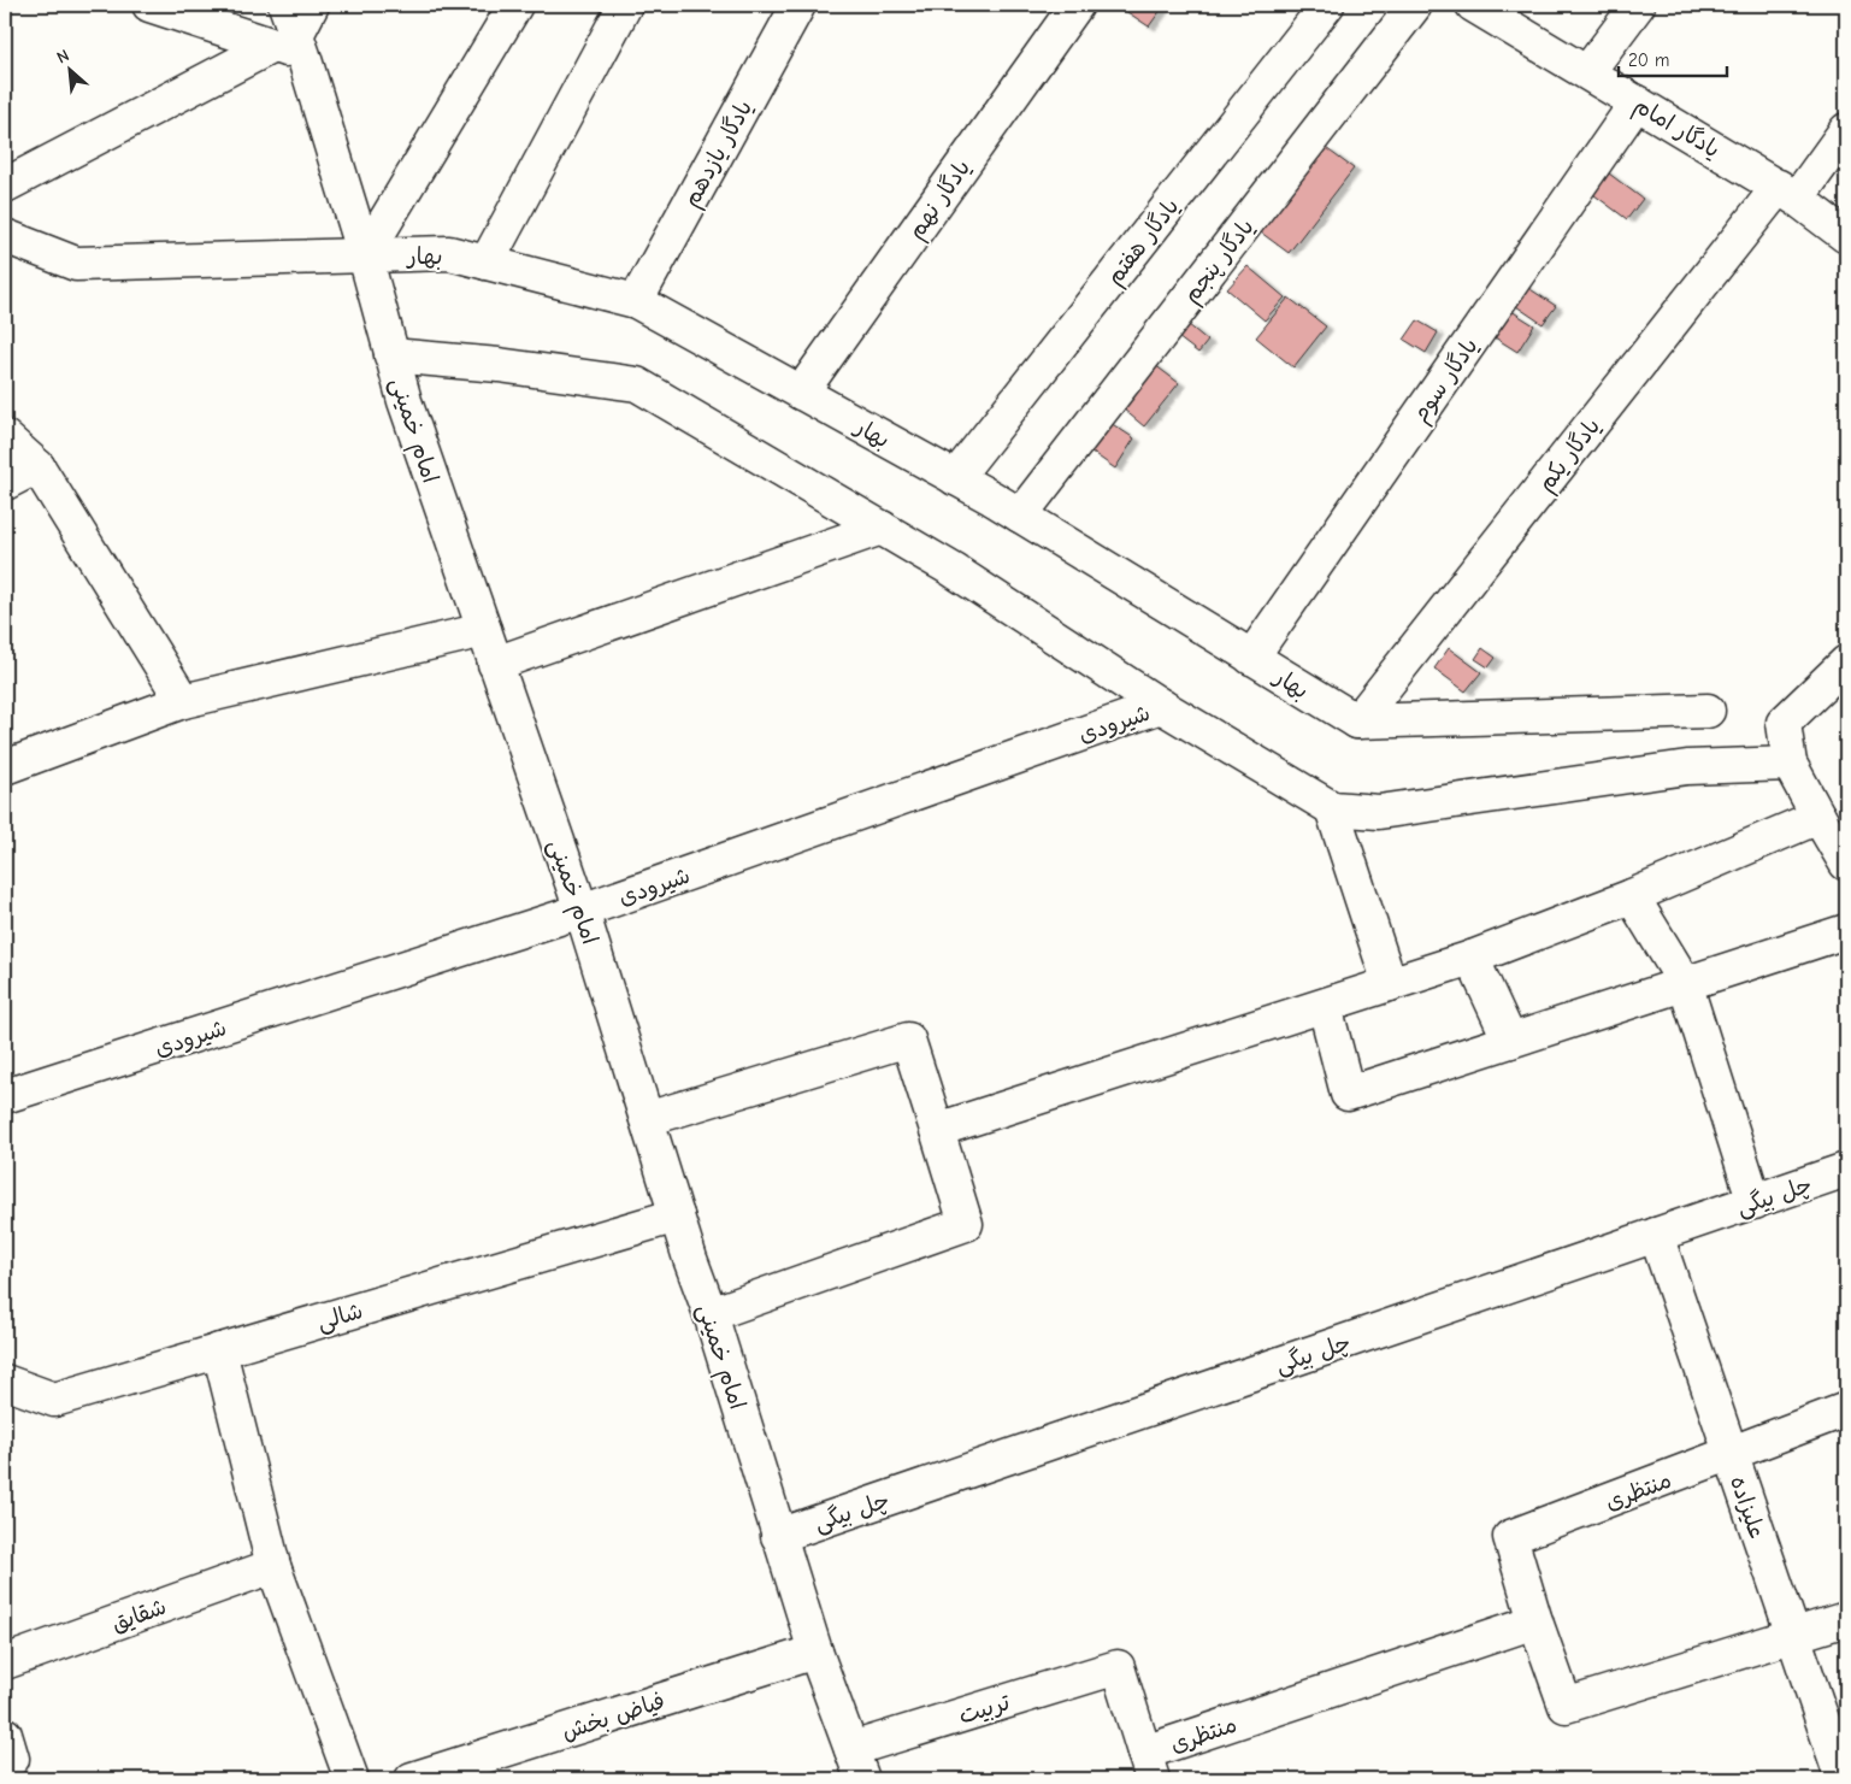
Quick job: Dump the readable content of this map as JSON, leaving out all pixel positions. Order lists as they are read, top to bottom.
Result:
{
  "streets": {
    "street": [
      "یادگار امام",
      "یادگار یازدهم",
      "یادگار نهم",
      "یادگار هفتم",
      "بهار",
      "یادگار پنجم",
      "یادگار سوم",
      "امام خمینی",
      "یادگار یکم",
      "شیرودی",
      "چل بیگی",
      "شالی",
      "منتظری",
      "علیزاده",
      "شقایق",
      "تربیت",
      "فیاض بخش"
    ]
  },
  "crossings": [
    ["یادگار امام", "یادگار سوم"],
    ["یادگار امام", "یادگار یکم"],
    ["یادگار یازدهم", "بهار"],
    ["یادگار نهم", "بهار"],
    ["یادگار هفتم", "بهار"],
    ["بهار", "یادگار پنجم"],
    ["بهار", "یادگار سوم"],
    ["بهار", "امام خمینی"],
    ["بهار", "یادگار یکم"],
    ["امام خمینی", "شیرودی"],
    ["امام خمینی", "چل بیگی"],
    ["امام خمینی", "شالی"],
    ["امام خمینی", "تربیت"],
    ["امام خمینی", "فیاض بخش"],
    ["چل بیگی", "علیزاده"],
    ["منتظری", "علیزاده"],
    ["منتظری", "تربیت"]
  ],
  "scale_bar": "20 m",
  "north": "top left"
}
